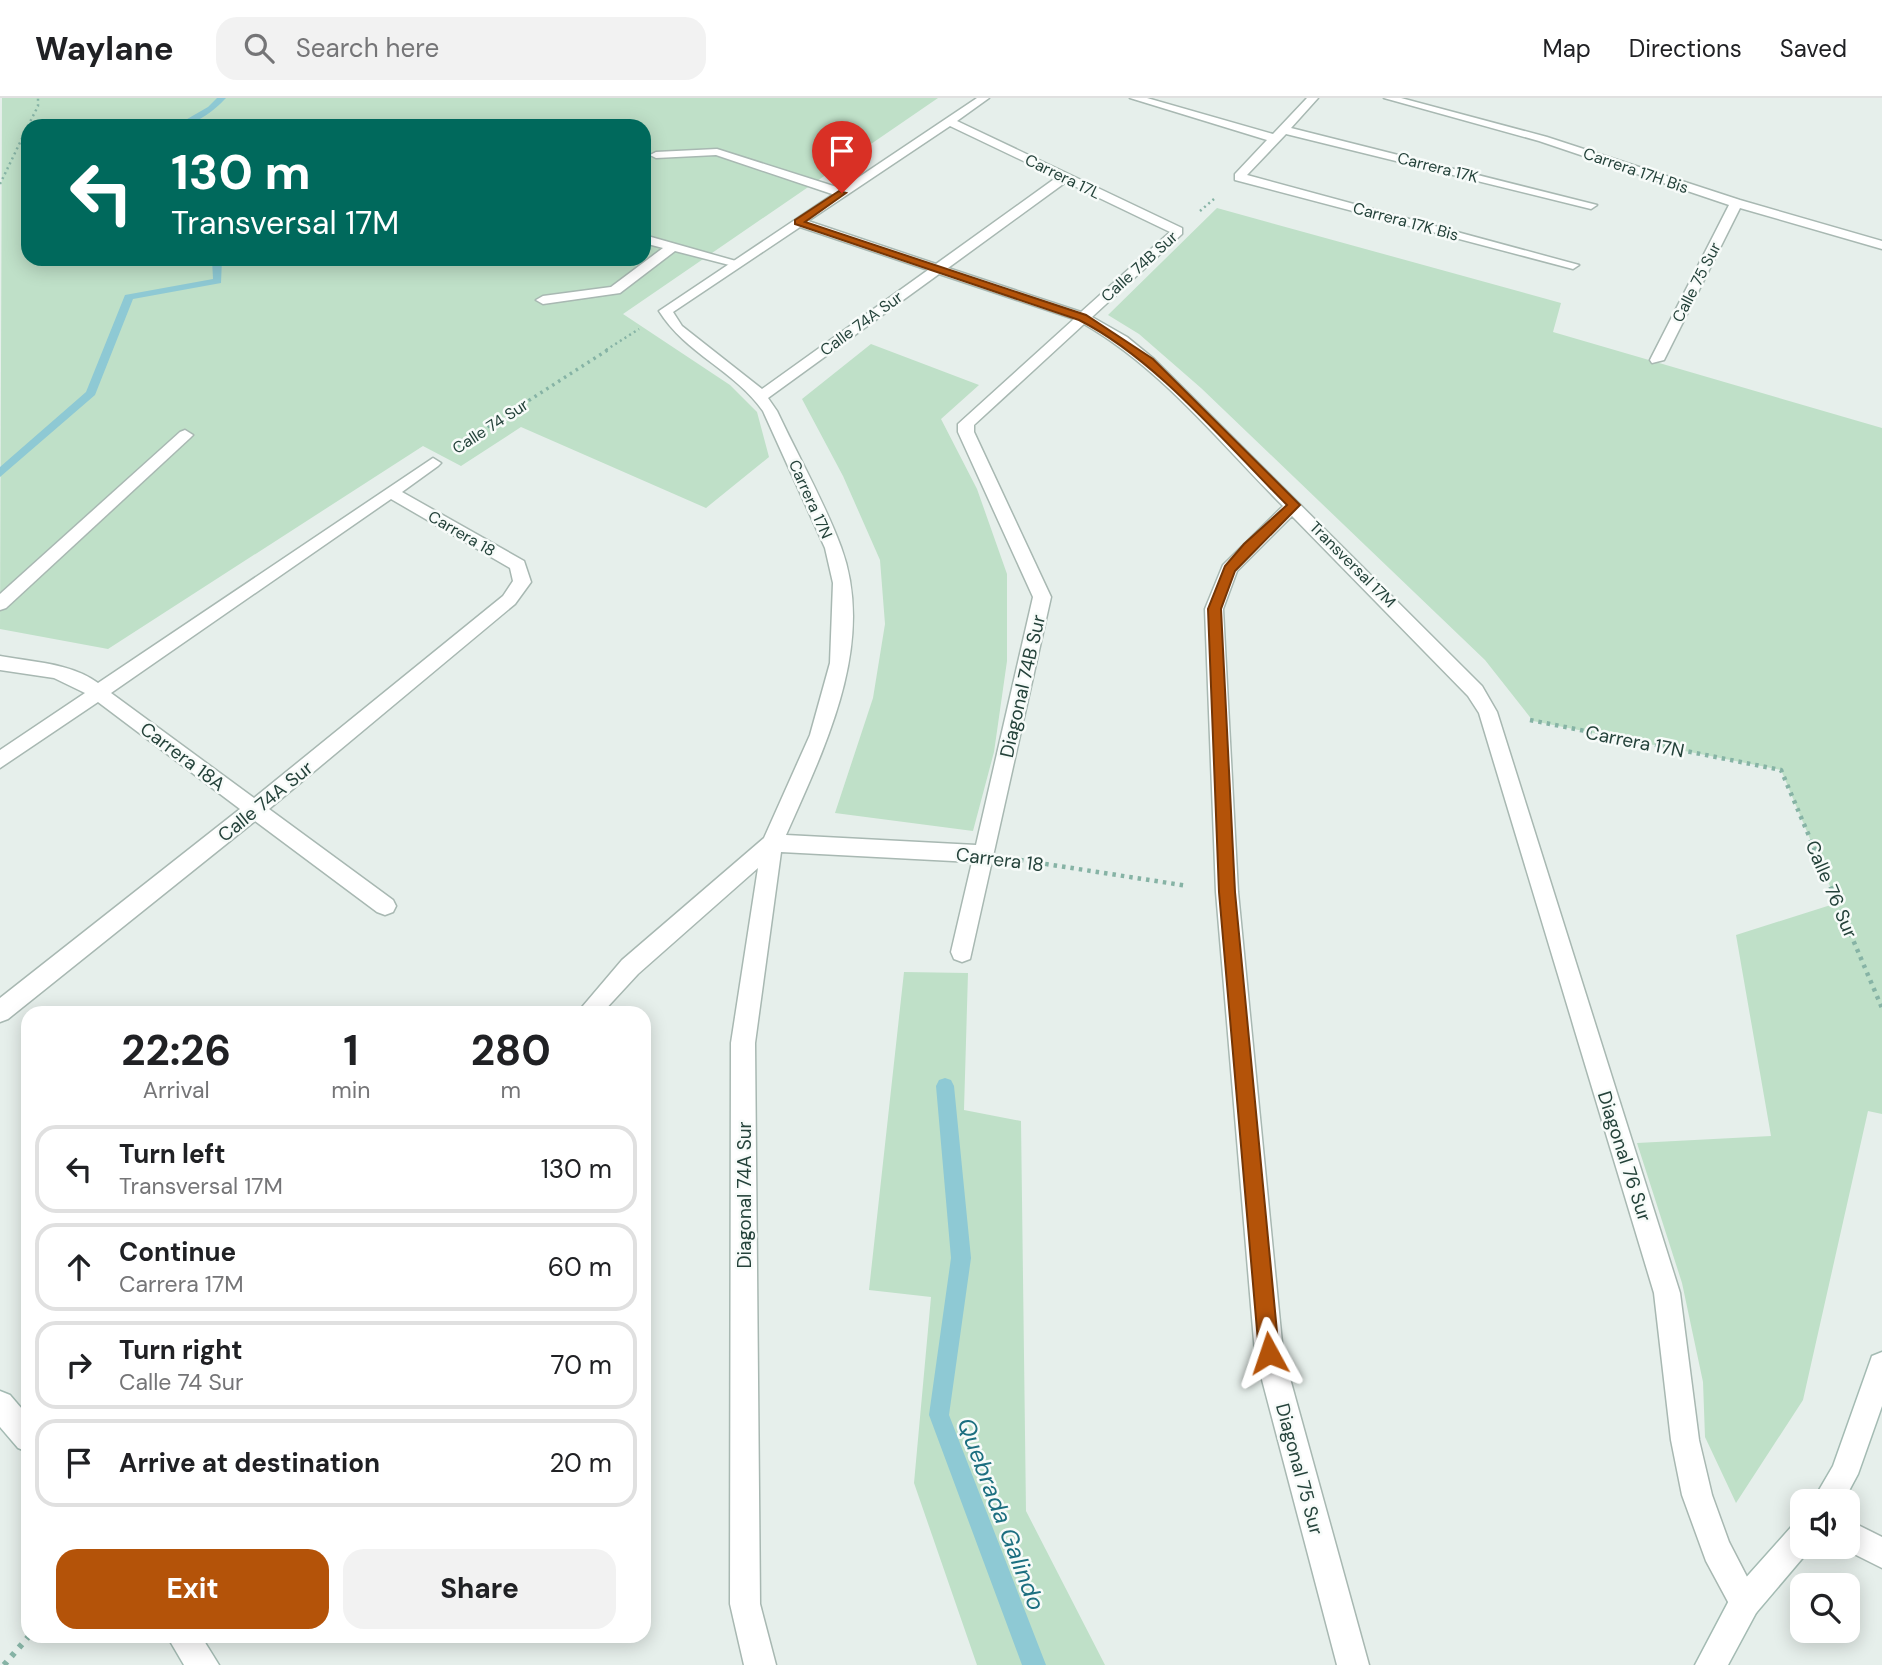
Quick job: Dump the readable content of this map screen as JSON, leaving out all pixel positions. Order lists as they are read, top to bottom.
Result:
{
  "streets": {
    "street": [
      "Carrera 17K",
      "Carrera 17H Bis",
      "Carrera 17L",
      "Carrera 17K Bis",
      "Calle 74B Sur",
      "Calle 75 Sur",
      "Calle 74A Sur",
      "Calle 74 Sur",
      "Carrera 17N",
      "Carrera 18",
      "Transversal 17M",
      "Diagonal 74B Sur",
      "Carrera 18A",
      "Diagonal 76 Sur",
      "Diagonal 74A Sur",
      "Diagonal 75 Sur"
    ],
    "path": ["Calle 76 Sur"]
  },
  "crossings": [
    ["Carrera 17H Bis", "Calle 75 Sur"],
    ["Carrera 17L", "Calle 74B Sur"],
    ["Carrera 17L", "Calle 74A Sur"],
    ["Carrera 17K Bis", "Calle 74B Sur"],
    ["Calle 74B Sur", "Transversal 17M"],
    ["Calle 74B Sur", "Diagonal 74B Sur"],
    ["Calle 74A Sur", "Carrera 17N"],
    ["Calle 74A Sur", "Carrera 18"],
    ["Calle 74A Sur", "Transversal 17M"],
    ["Calle 74A Sur", "Carrera 18A"],
    ["Calle 74 Sur", "Carrera 17N"],
    ["Calle 74 Sur", "Carrera 18"],
    ["Calle 74 Sur", "Carrera 18A"],
    ["Carrera 17N", "Transversal 17M"],
    ["Carrera 17N", "Calle 76 Sur"],
    ["Carrera 17N", "Diagonal 76 Sur"],
    ["Carrera 17N", "Diagonal 74A Sur"],
    ["Carrera 18", "Diagonal 74B Sur"],
    ["Carrera 18", "Diagonal 74A Sur"],
    ["Carrera 18", "Diagonal 75 Sur"],
    ["Transversal 17M", "Diagonal 76 Sur"],
    ["Transversal 17M", "Diagonal 75 Sur"]
  ],
  "water": ["Quebrada Galindo"],
  "page": {
    "header": "Waylane",
    "search": "Search here",
    "nav": ["Map", "Directions", "Saved"],
    "turn": ["130 m", "Transversal 17M"],
    "eta": [
      "22:26",
      "Arrival",
      "1",
      "min",
      "280",
      "m"
    ],
    "list": [
      {
        "name": "Turn left",
        "note": "Transversal 17M",
        "value": "130 m"
      },
      {
        "name": "Continue",
        "note": "Carrera 17M",
        "value": "60 m"
      },
      {
        "name": "Turn right",
        "note": "Calle 74 Sur",
        "value": "70 m"
      },
      {
        "name": "Arrive at destination",
        "value": "20 m"
      }
    ],
    "buttons": ["Exit", "Share"]
  }
}
